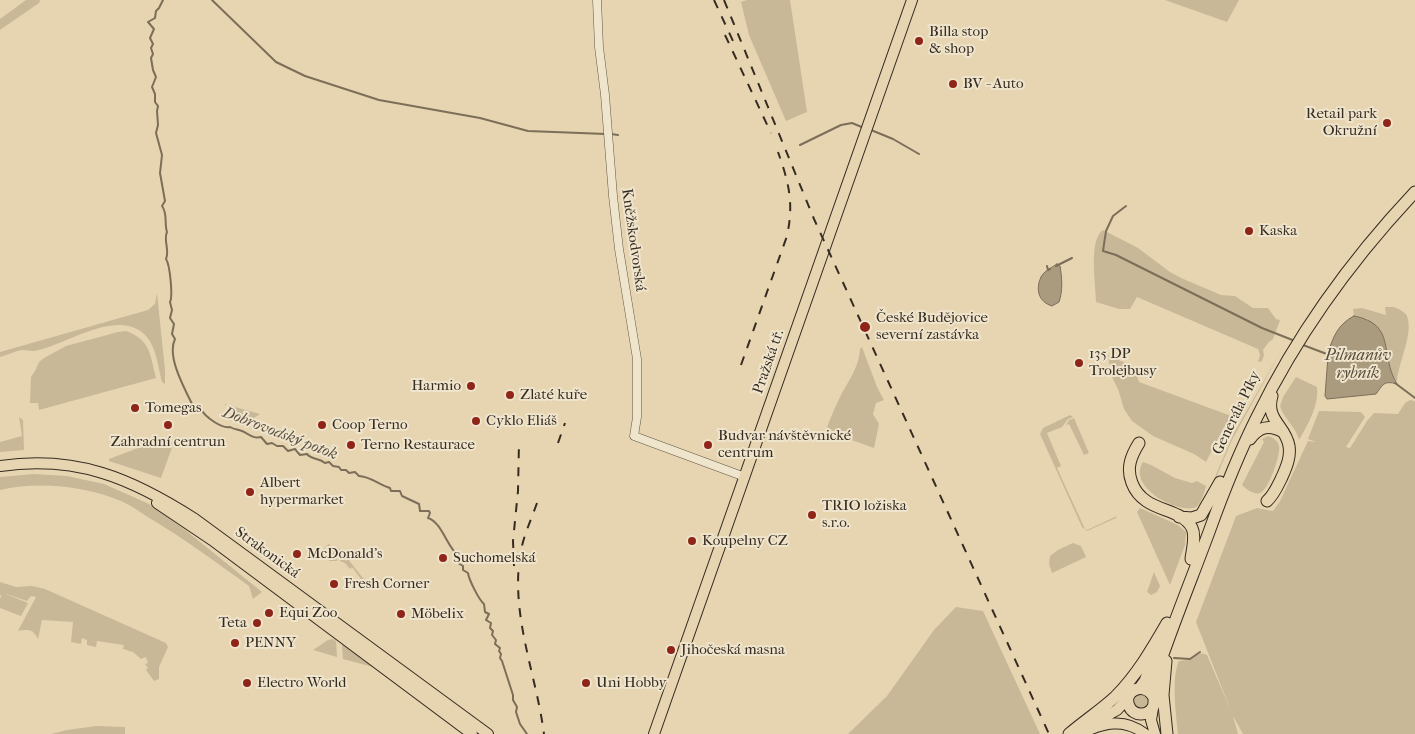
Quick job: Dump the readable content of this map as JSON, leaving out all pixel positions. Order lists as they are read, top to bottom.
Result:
{
  "streets": {
    "highway": ["Generála Píky"],
    "main road": ["Pražská tř.", "Strakonická"],
    "street": ["Kněžskodvorská"]
  },
  "crossings": [
    ["Kněžskodvorská", "Pražská tř."]
  ],
  "water": ["Pilmanův rybník", "Dobrovodský potok"],
  "places": [
    "Billa stop & shop",
    "BV - Auto",
    "Retail park Okružní",
    "Kaska",
    "České Budějovice severní zastávka",
    "135 DP Trolejbusy",
    "Harmio",
    "Zlaté kuře",
    "Tomegas",
    "Cyklo Eliáš",
    "Zahradní centrun",
    "Coop Terno",
    "Terno Restaurace",
    "Budvar návštěvnické centrum",
    "Albert hypermarket",
    "TRIO ložiska s.r.o.",
    "Koupelny CZ",
    "McDonald's",
    "Suchomelská",
    "Fresh Corner",
    "Equi Zoo",
    "Möbelix",
    "Teta",
    "PENNY",
    "Jihočeská masna",
    "Electro World",
    "Uni Hobby"
  ]
}
